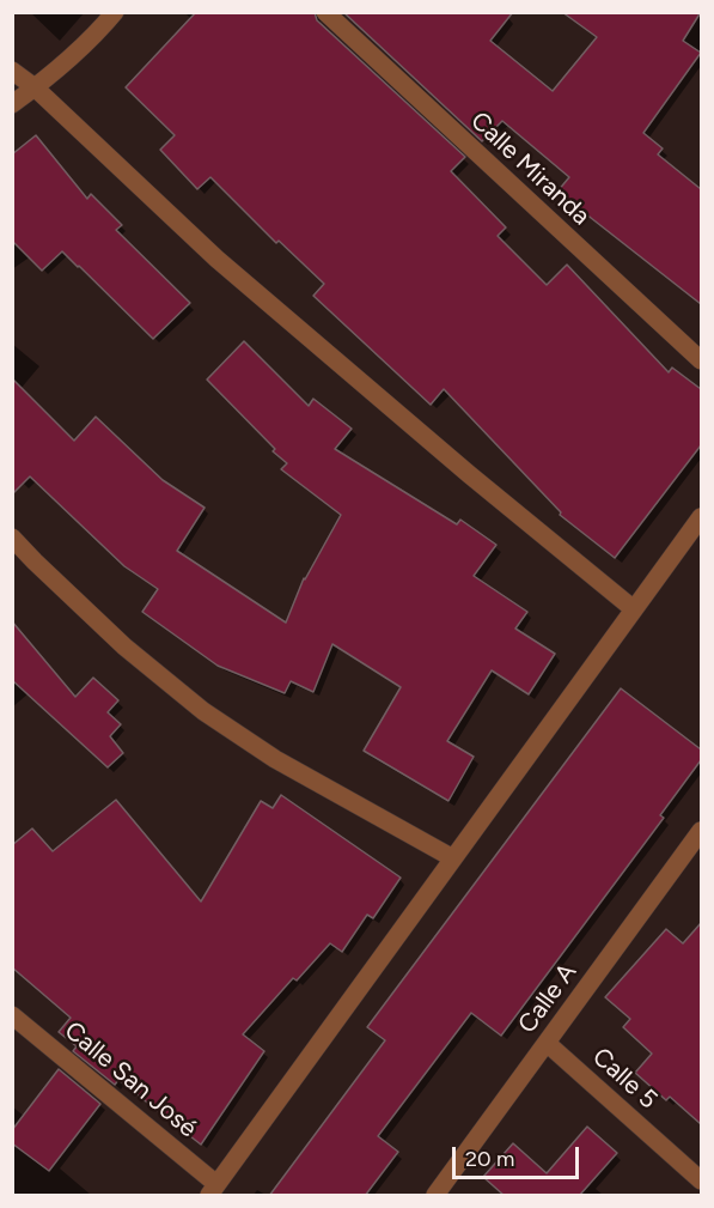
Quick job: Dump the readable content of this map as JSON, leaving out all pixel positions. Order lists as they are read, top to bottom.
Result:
{
  "streets": {
    "street": [
      "Calle Miranda",
      "Calle A",
      "Calle 5",
      "Calle San José"
    ]
  },
  "crossings": [
    ["Calle A", "Calle 5"]
  ],
  "scale_bar": "20 m"
}
